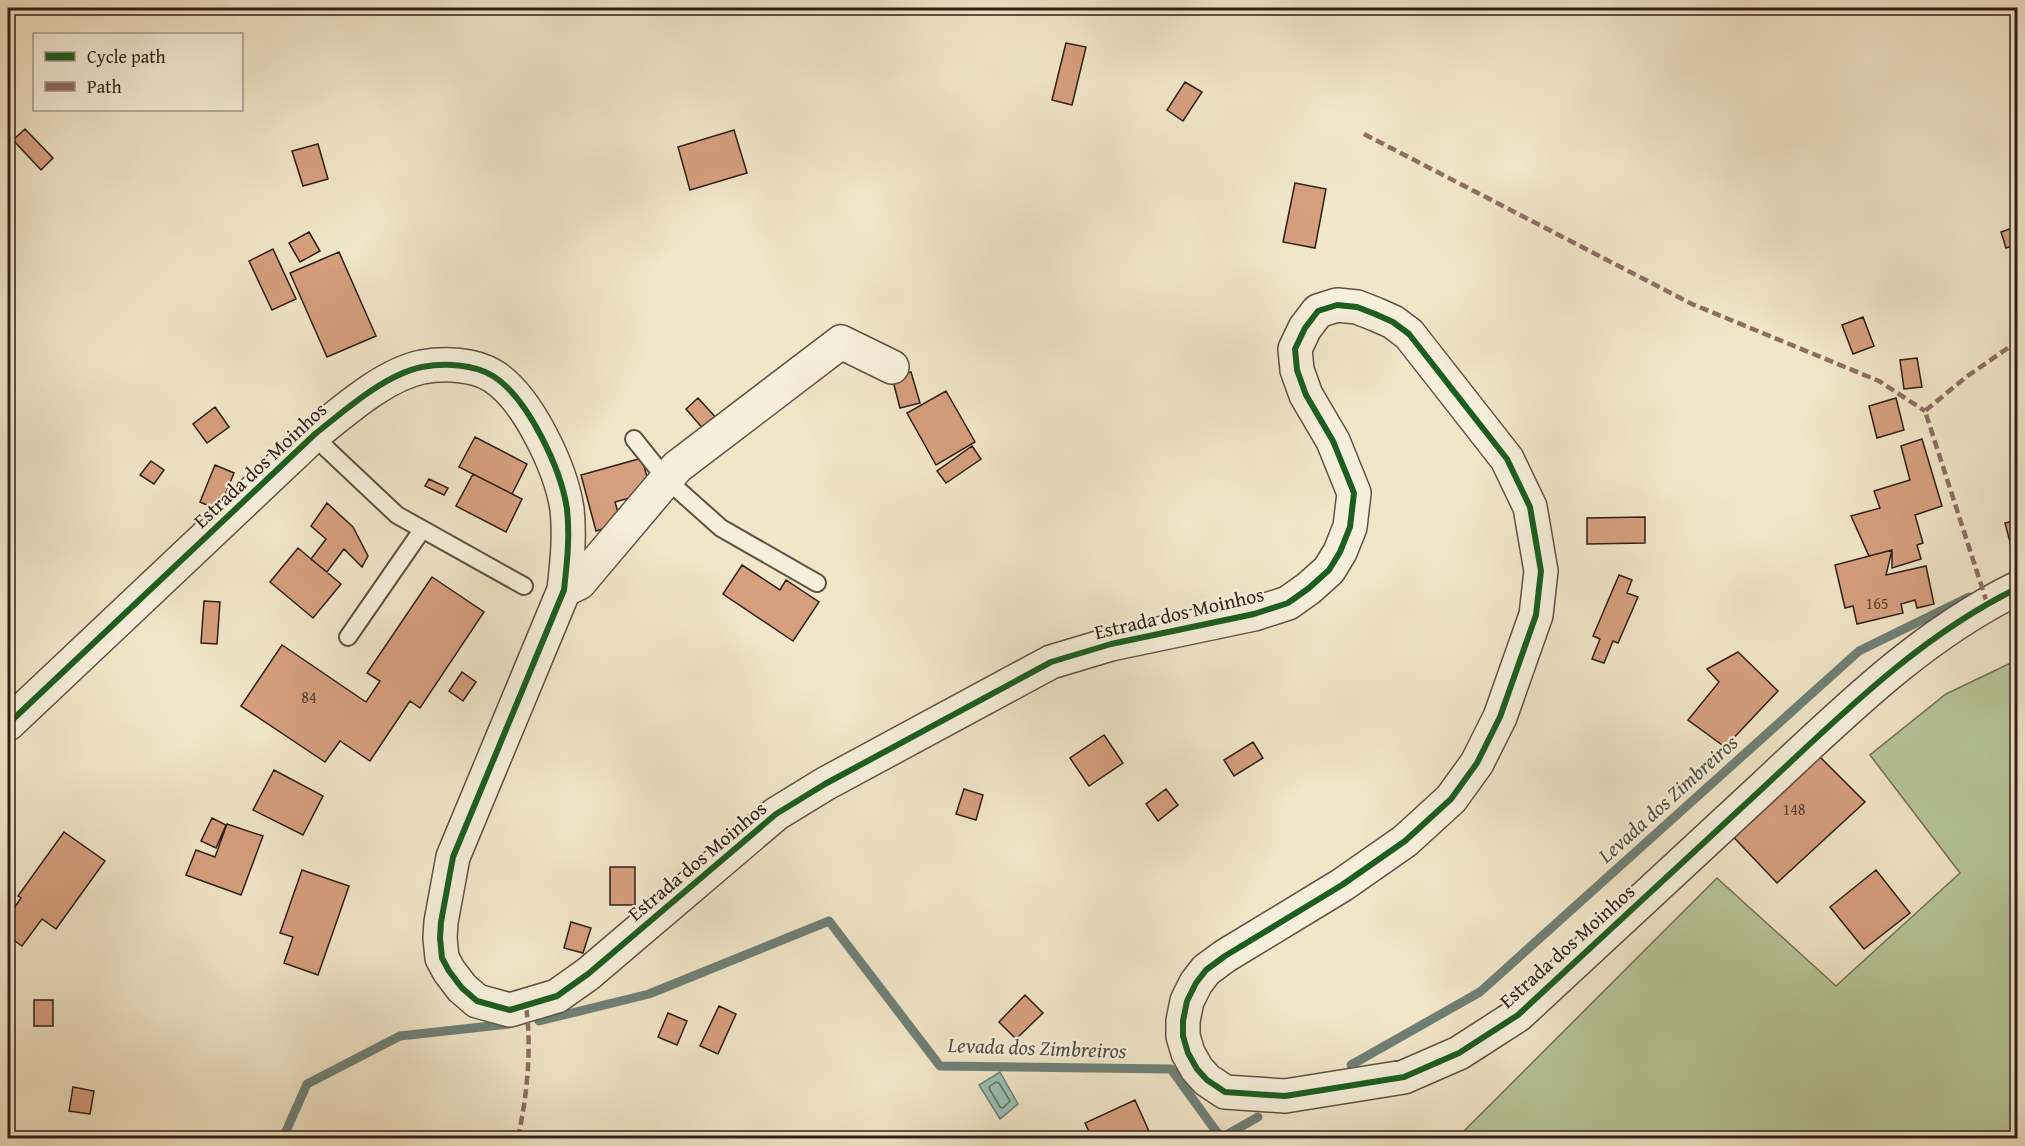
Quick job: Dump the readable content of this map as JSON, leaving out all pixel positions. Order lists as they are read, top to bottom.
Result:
{
  "streets": {
    "street": ["Estrada dos Moinhos"]
  },
  "water": ["Levada dos Zimbreiros"],
  "house_numbers": ["165", "84", "148"],
  "legend": ["Cycle path", "Path"]
}
